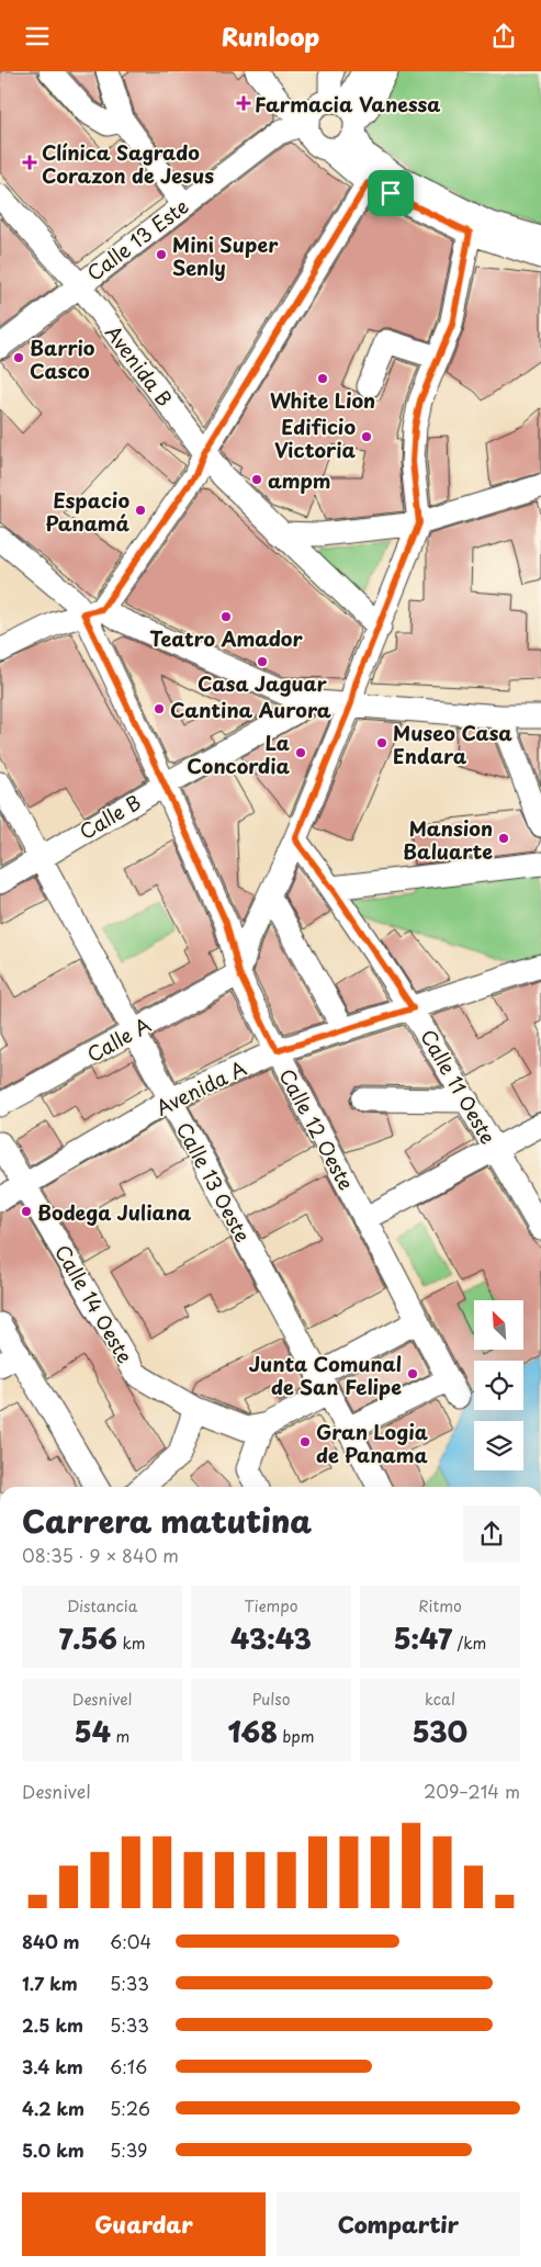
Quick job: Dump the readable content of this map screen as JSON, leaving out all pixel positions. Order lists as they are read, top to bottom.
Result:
{
  "streets": {
    "street": [
      "Calle 13 Este",
      "Avenida B",
      "Calle B",
      "Calle A",
      "Calle 11 Oeste",
      "Avenida A",
      "Calle 12 Oeste",
      "Calle 13 Oeste",
      "Calle 14 Oeste"
    ]
  },
  "crossings": [
    ["Calle 13 Este", "Avenida B"],
    ["Calle B", "Calle 12 Oeste"],
    ["Calle B", "Calle 13 Oeste"],
    ["Calle A", "Calle 12 Oeste"],
    ["Calle A", "Calle 13 Oeste"],
    ["Calle 11 Oeste", "Avenida A"],
    ["Avenida A", "Calle 12 Oeste"],
    ["Avenida A", "Calle 13 Oeste"],
    ["Avenida A", "Calle 14 Oeste"],
    ["Calle 12 Oeste", "Calle 13 Oeste"]
  ],
  "places": {
    "health": ["Farmacia Vanessa", "Clínica Sagrado Corazon de Jesus"],
    "other": [
      "Mini Super Senly",
      "Barrio Casco",
      "White Lion",
      "Edificio Victoria",
      "ampm",
      "Espacio Panamá",
      "Teatro Amador",
      "Casa Jaguar",
      "Cantina Aurora",
      "Museo Casa Endara",
      "La Concordia",
      "Mansion Baluarte",
      "Bodega Juliana",
      "Junta Comunal de San Felipe",
      "Gran Logia de Panama"
    ]
  },
  "north": "top left",
  "page": {
    "header": "Runloop",
    "heading": ["Carrera matutina", "08:35 · 9 × 840 m"],
    "stats": [
      ["Distancia", "7.56 km"],
      ["Tiempo", "43:43"],
      ["Ritmo", "5:47 /km"],
      ["Desnivel", "54 m"],
      ["Pulso", "168 bpm"],
      ["kcal", "530"]
    ],
    "chart": ["Desnivel", "209–214 m"],
    "list": [
      {
        "name": "840 m",
        "note": "6:04"
      },
      {
        "name": "1.7 km",
        "note": "5:33"
      },
      {
        "name": "2.5 km",
        "note": "5:33"
      },
      {
        "name": "3.4 km",
        "note": "6:16"
      },
      {
        "name": "4.2 km",
        "note": "5:26"
      },
      {
        "name": "5.0 km",
        "note": "5:39"
      }
    ],
    "buttons": ["Guardar", "Compartir"]
  }
}
